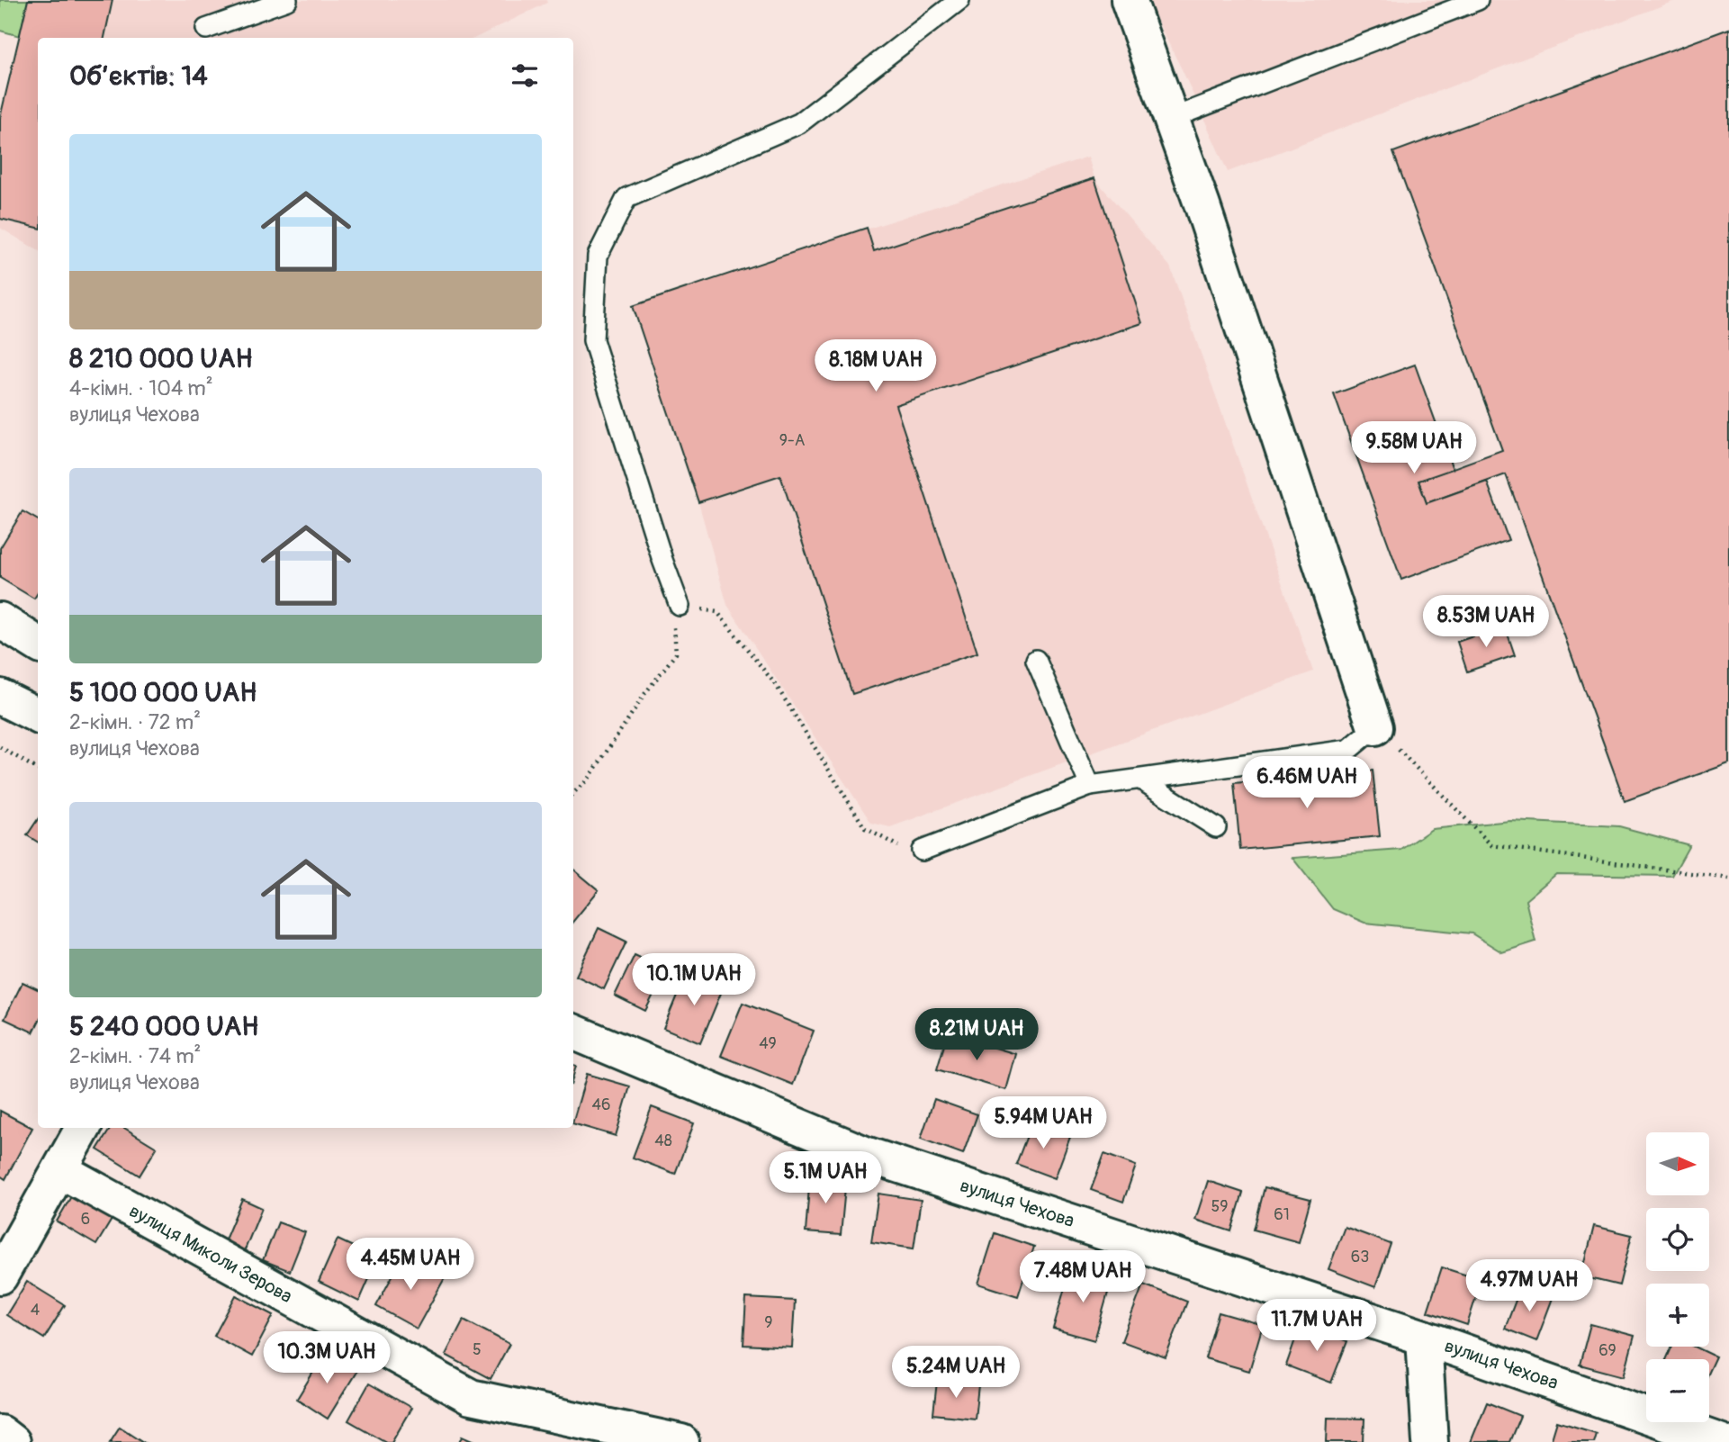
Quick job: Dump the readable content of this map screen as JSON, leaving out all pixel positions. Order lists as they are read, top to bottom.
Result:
{
  "streets": {
    "street": ["вулиця Чехова", "вулиця Миколи Зерова"]
  },
  "house_numbers": [
    "9-А",
    "49",
    "46",
    "48",
    "59",
    "61",
    "6",
    "63",
    "4",
    "9",
    "5",
    "69"
  ],
  "north": "right",
  "page": {
    "heading": "Об’єктів: 14",
    "list": [
      {
        "name": "8 210 000 UAH",
        "note": "4-кімн. · 104 m² · вулиця Чехова"
      },
      {
        "name": "5 100 000 UAH",
        "note": "2-кімн. · 72 m² · вулиця Чехова"
      },
      {
        "name": "5 240 000 UAH",
        "note": "2-кімн. · 74 m² · вулиця Чехова"
      }
    ],
    "price": [
      "8.18M UAH",
      "9.58M UAH",
      "8.53M UAH",
      "6.46M UAH",
      "10.1M UAH",
      "8.21M UAH",
      "5.94M UAH",
      "5.1M UAH",
      "4.45M UAH",
      "7.48M UAH",
      "4.97M UAH",
      "11.7M UAH",
      "10.3M UAH",
      "5.24M UAH"
    ],
    "map_buttons": ["+", "−"]
  }
}
